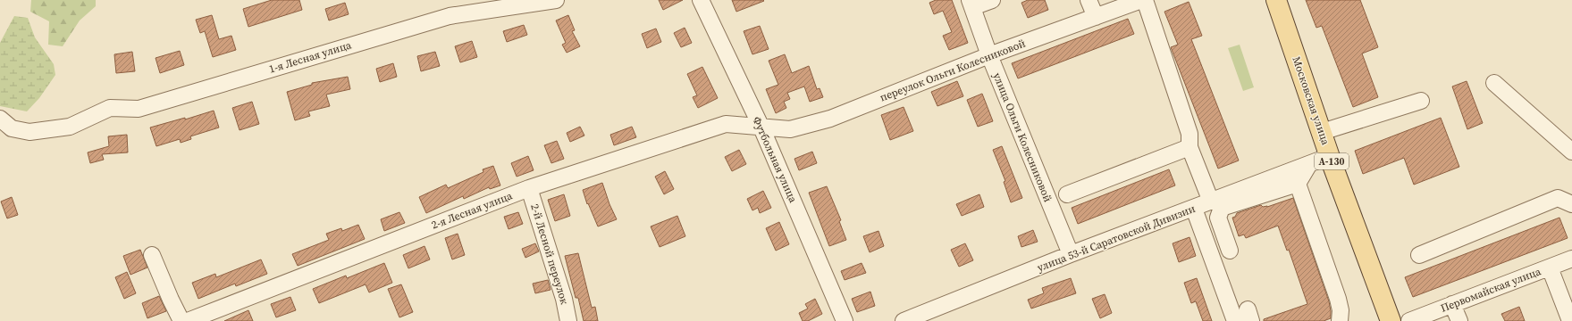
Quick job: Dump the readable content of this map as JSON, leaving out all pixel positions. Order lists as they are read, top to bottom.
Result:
{
  "streets": {
    "main road": ["Московская улица", "А-130"],
    "street": [
      "1-я Лесная улица",
      "переулок Ольги Колесниковой",
      "улица Ольги Колесниковой",
      "Футбольная улица",
      "2-я Лесная улица",
      "улица 53-й Саратовской Дивизии",
      "2-й Лесной переулок",
      "Первомайская улица"
    ]
  },
  "crossings": [
    ["переулок Ольги Колесниковой", "улица Ольги Колесниковой"],
    ["переулок Ольги Колесниковой", "Футбольная улица"],
    ["переулок Ольги Колесниковой", "2-я Лесная улица"],
    ["Московская улица", "улица 53-й Саратовской Дивизии"],
    ["улица Ольги Колесниковой", "улица 53-й Саратовской Дивизии"],
    ["Футбольная улица", "2-я Лесная улица"],
    ["2-я Лесная улица", "2-й Лесной переулок"]
  ]
}
